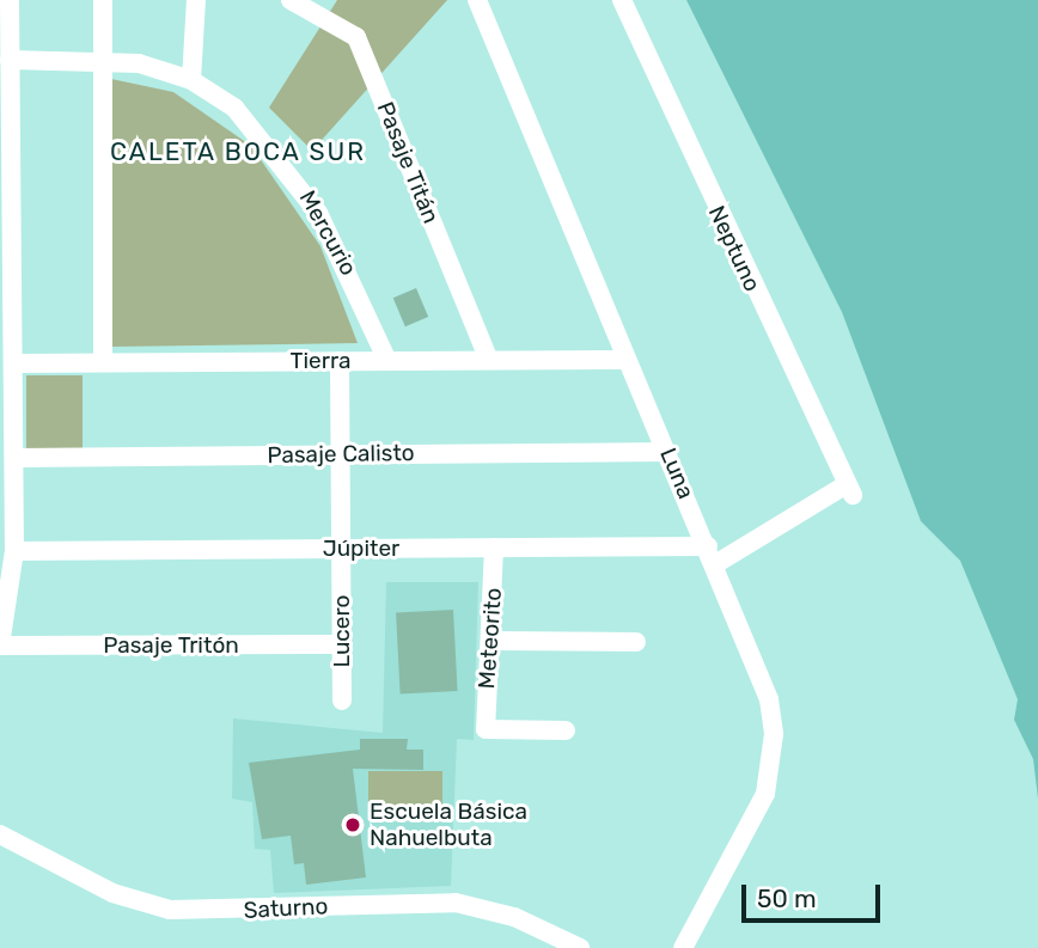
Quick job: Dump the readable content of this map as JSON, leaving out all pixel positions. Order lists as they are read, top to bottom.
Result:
{
  "streets": {
    "street": [
      "Pasaje Titán",
      "Mercurio",
      "Neptuno",
      "Tierra",
      "Pasaje Calisto",
      "Luna",
      "Júpiter",
      "Lucero",
      "Meteorito",
      "Pasaje Tritón",
      "Saturno"
    ]
  },
  "crossings": [
    ["Pasaje Titán", "Tierra"],
    ["Mercurio", "Tierra"],
    ["Neptuno", "Luna"],
    ["Neptuno", "Júpiter"],
    ["Tierra", "Luna"],
    ["Tierra", "Lucero"],
    ["Pasaje Calisto", "Luna"],
    ["Pasaje Calisto", "Lucero"],
    ["Luna", "Júpiter"],
    ["Júpiter", "Lucero"],
    ["Júpiter", "Meteorito"],
    ["Lucero", "Pasaje Tritón"]
  ],
  "districts": ["CALETA BOCA SUR"],
  "places": ["Escuela Básica Nahuelbuta"],
  "scale_bar": "50 m"
}
